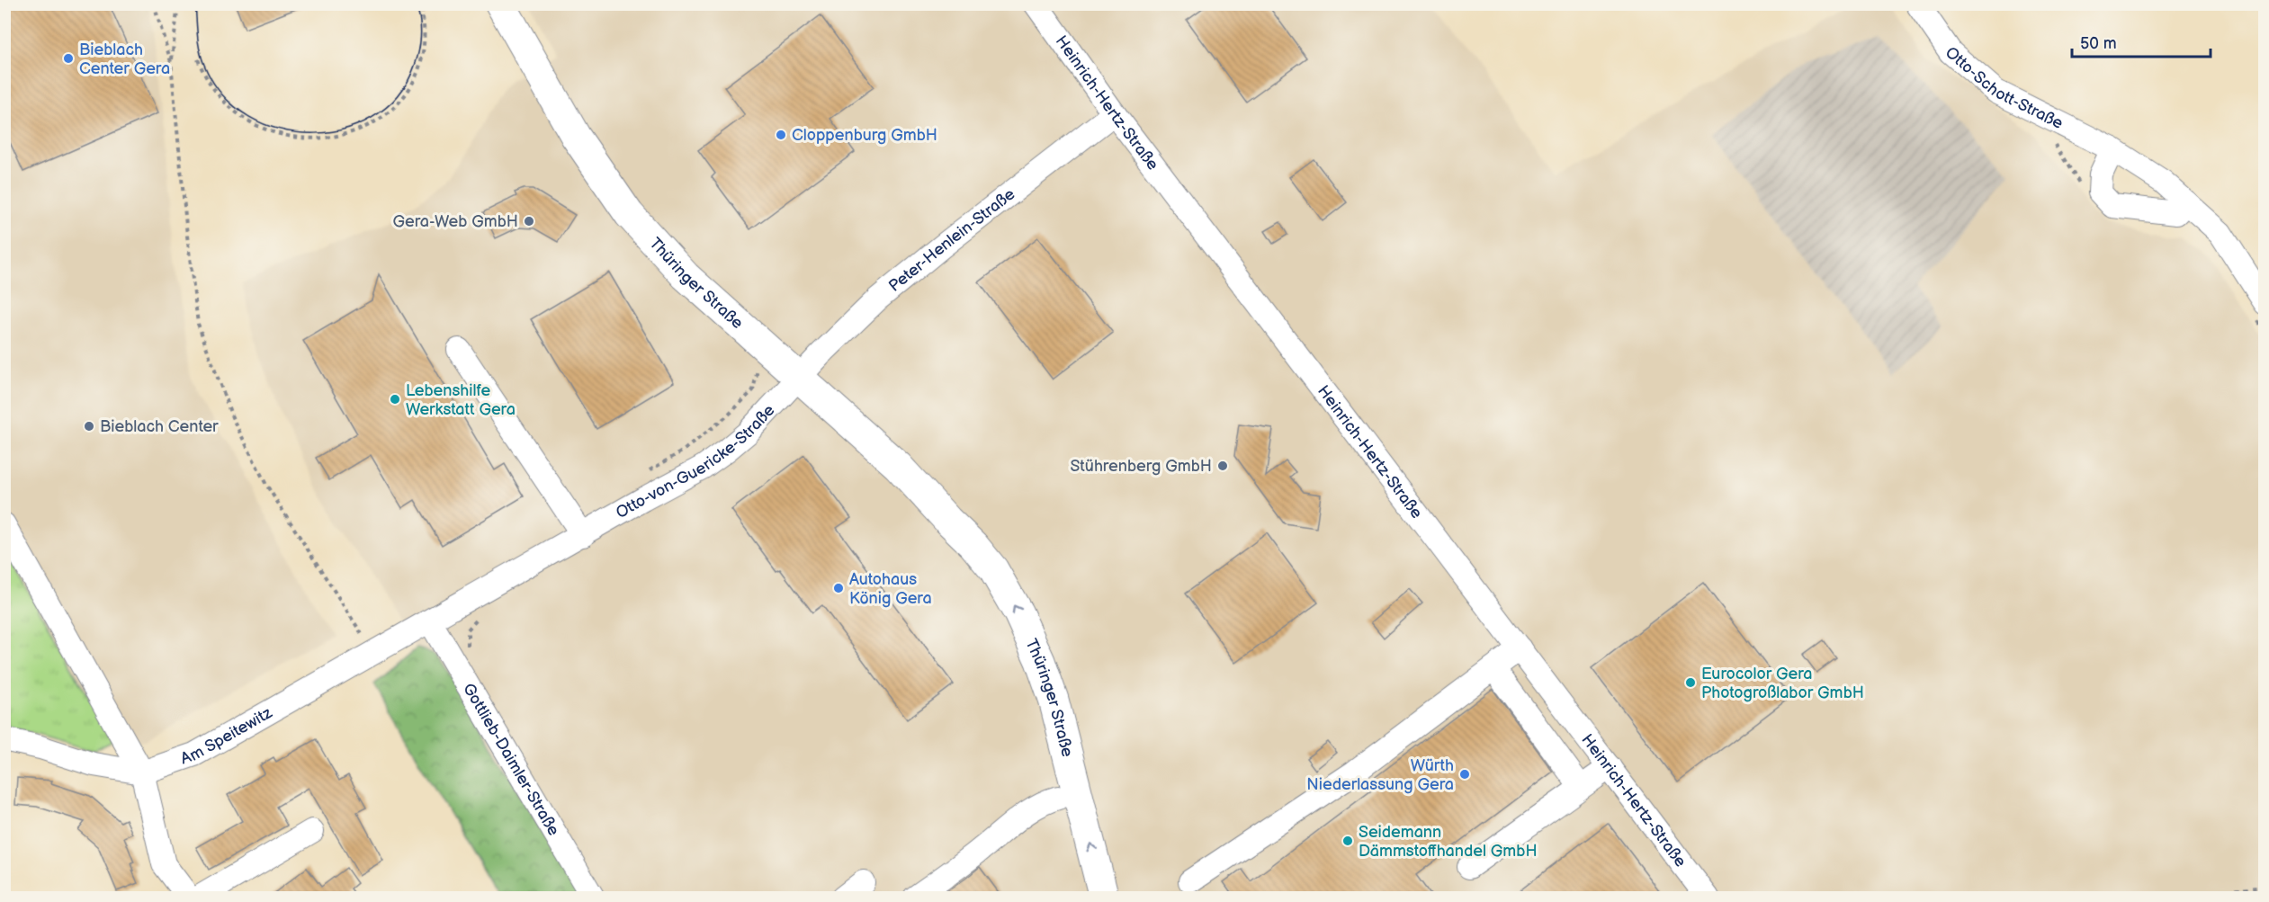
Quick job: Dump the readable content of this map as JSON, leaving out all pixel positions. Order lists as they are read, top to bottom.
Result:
{
  "streets": {
    "main road": ["Thüringer Straße"],
    "street": [
      "Otto-Schott-Straße",
      "Heinrich-Hertz-Straße",
      "Peter-Henlein-Straße",
      "Otto-von-Guericke-Straße",
      "Am Speitewitz",
      "Gottlieb-Daimler-Straße"
    ]
  },
  "crossings": [
    ["Heinrich-Hertz-Straße", "Peter-Henlein-Straße"],
    ["Peter-Henlein-Straße", "Thüringer Straße"],
    ["Peter-Henlein-Straße", "Otto-von-Guericke-Straße"],
    ["Thüringer Straße", "Otto-von-Guericke-Straße"],
    ["Otto-von-Guericke-Straße", "Am Speitewitz"],
    ["Otto-von-Guericke-Straße", "Gottlieb-Daimler-Straße"],
    ["Am Speitewitz", "Gottlieb-Daimler-Straße"]
  ],
  "places": [
    "Bieblach Center Gera",
    "Cloppenburg GmbH",
    "Gera-Web GmbH",
    "Lebenshilfe Werkstatt Gera",
    "Bieblach Center",
    "Stührenberg GmbH",
    "Autohaus König Gera",
    "Eurocolor Gera Photogroßlabor GmbH",
    "Würth Niederlassung Gera",
    "Seidemann Dämmstoffhandel GmbH"
  ],
  "scale_bar": "50 m"
}
